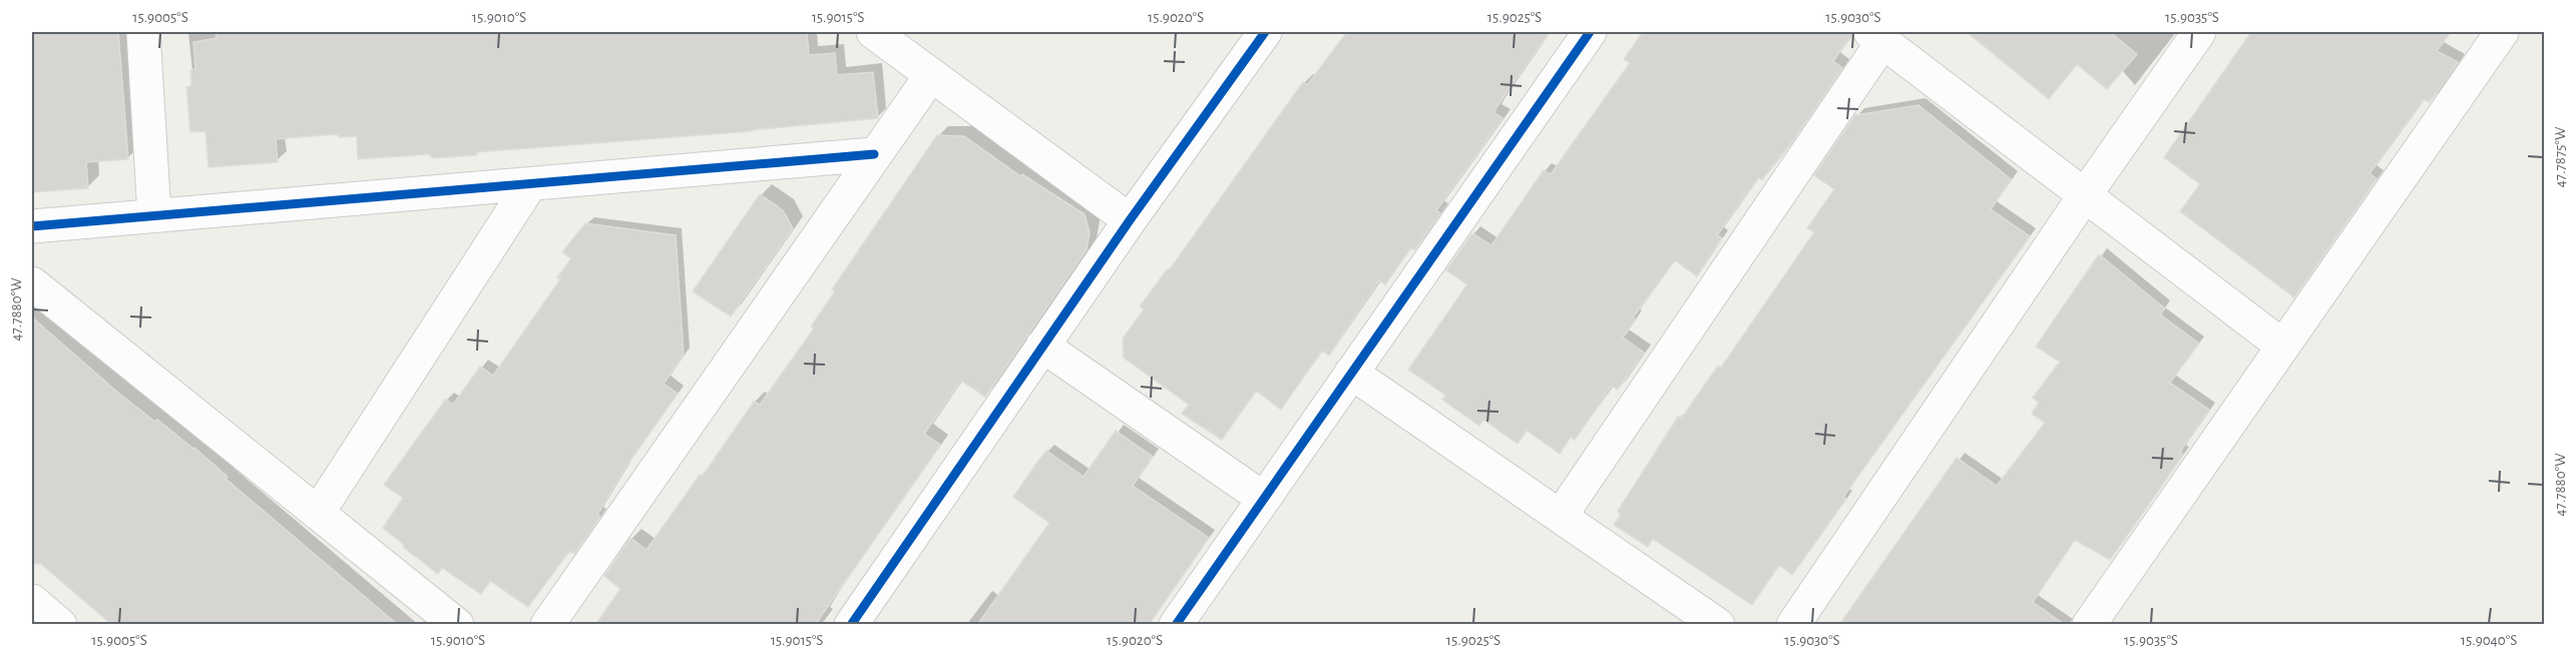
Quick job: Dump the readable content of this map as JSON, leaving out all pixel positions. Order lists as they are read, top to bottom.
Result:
{
  "coordinates": [
    "15.9005°S",
    "15.9010°S",
    "15.9015°S",
    "15.9020°S",
    "15.9025°S",
    "15.9030°S",
    "15.9035°S",
    "47.7875°W",
    "47.7880°W",
    "15.9040°S"
  ]
}
